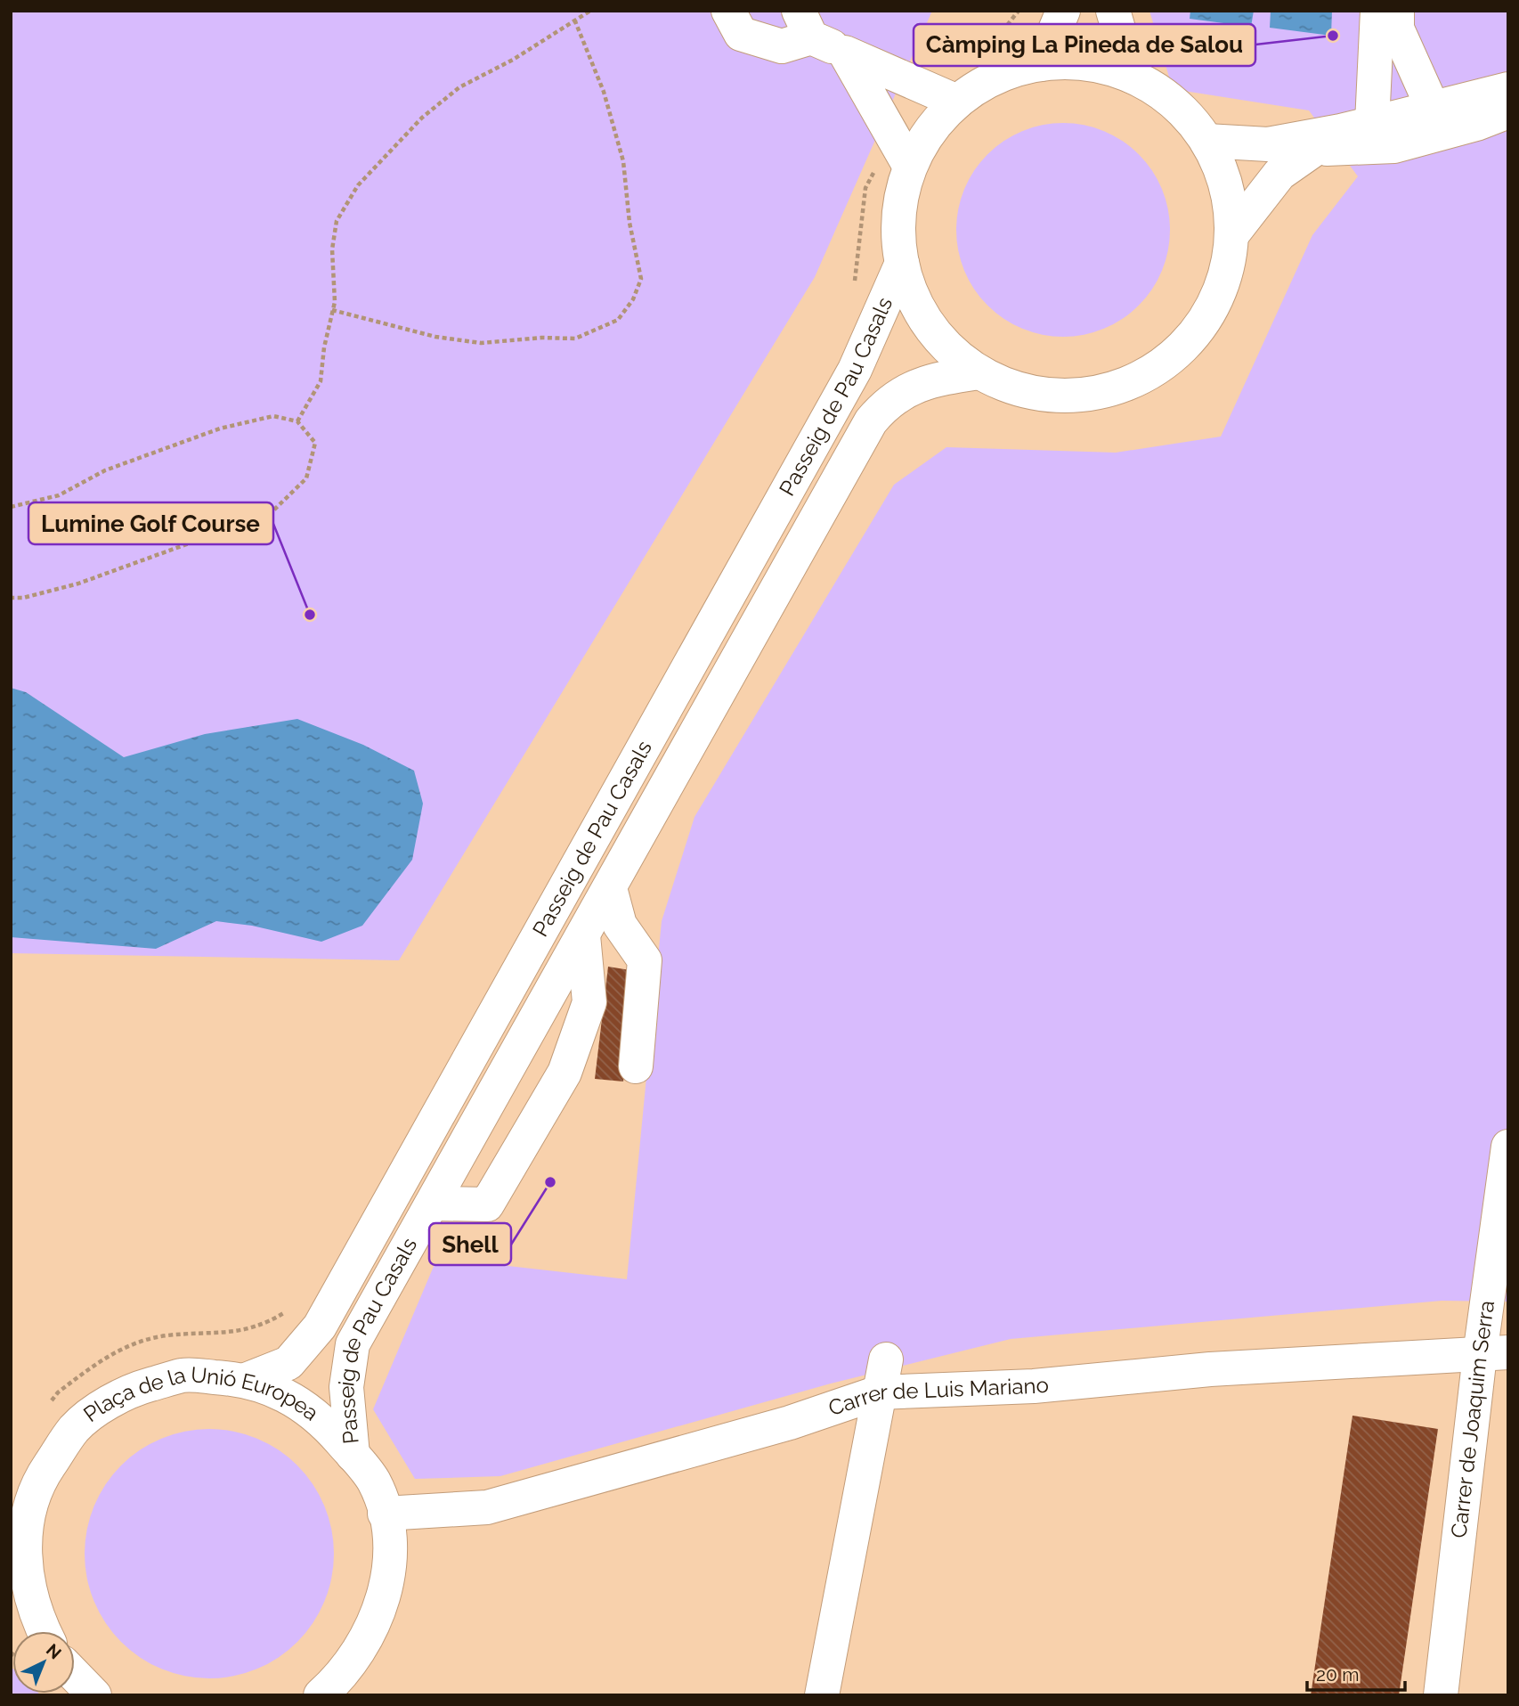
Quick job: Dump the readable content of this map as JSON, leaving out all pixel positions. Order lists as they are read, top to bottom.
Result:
{
  "streets": {
    "street": [
      "Passeig de Pau Casals",
      "Carrer de Luis Mariano",
      "Carrer de Joaquim Serra",
      "Plaça de la Unió Europea"
    ]
  },
  "crossings": [
    ["Passeig de Pau Casals", "Plaça de la Unió Europea"],
    ["Carrer de Luis Mariano", "Carrer de Joaquim Serra"],
    ["Carrer de Luis Mariano", "Plaça de la Unió Europea"]
  ],
  "places": ["Càmping La Pineda de Salou", "Lumine Golf Course", "Shell"],
  "scale_bar": "20 m",
  "north": "top right"
}
